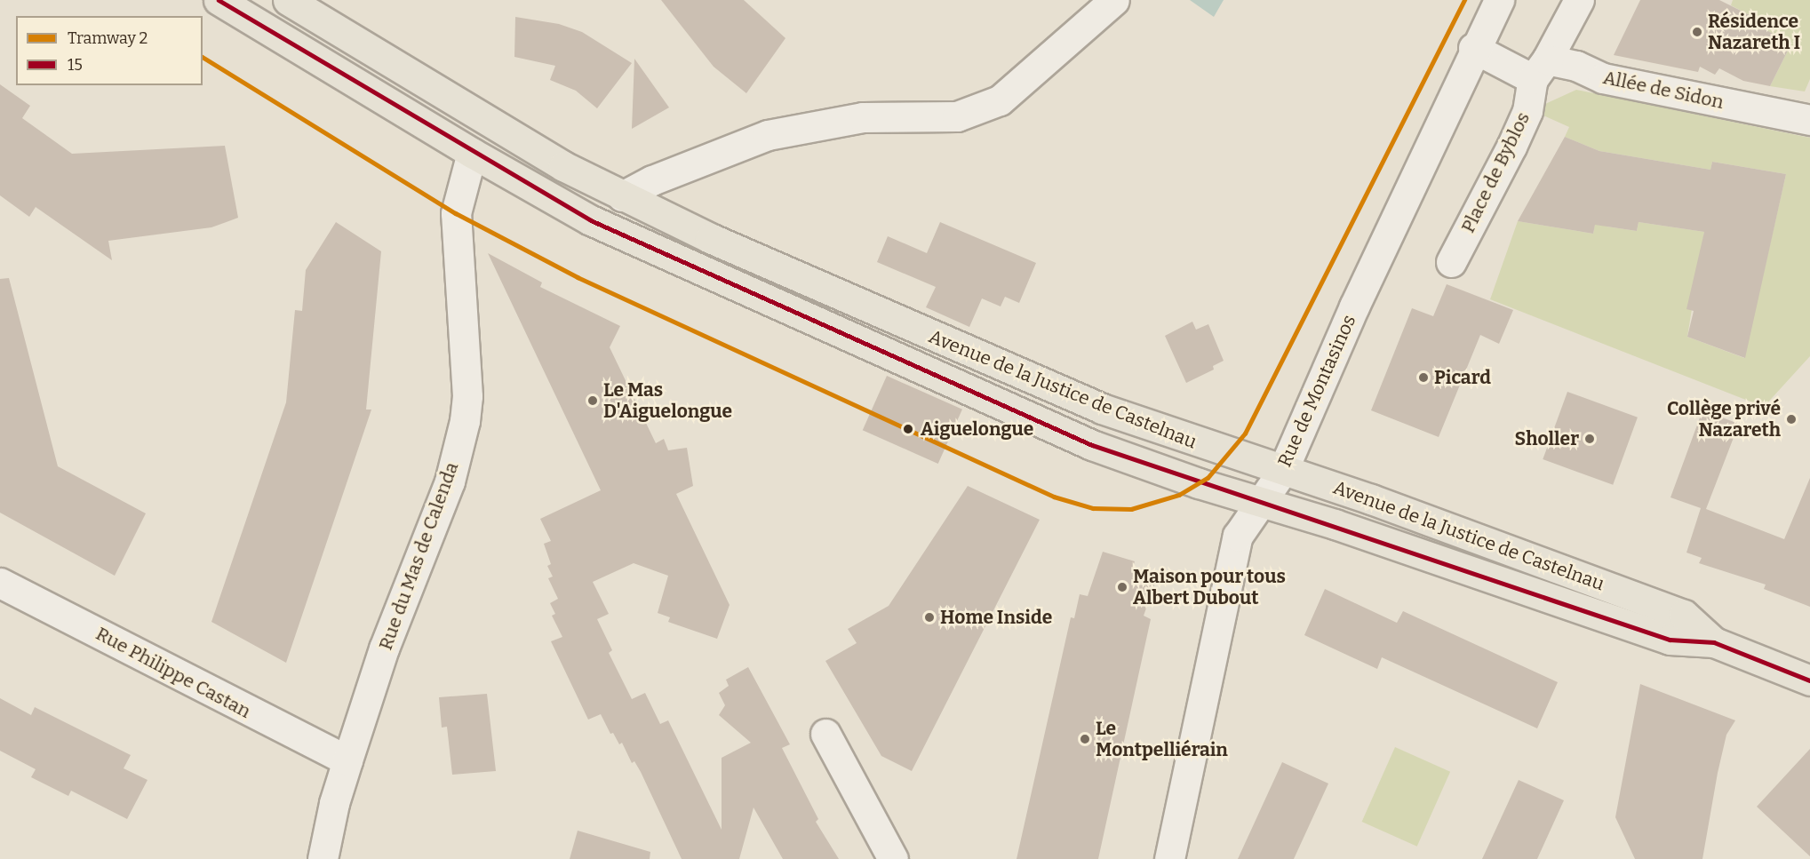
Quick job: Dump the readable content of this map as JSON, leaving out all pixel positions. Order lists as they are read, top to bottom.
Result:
{
  "streets": {
    "main road": ["Avenue de la Justice de Castelnau"],
    "street": [
      "Allée de Sidon",
      "Place de Byblos",
      "Rue de Montasinos",
      "Rue du Mas de Calenda",
      "Rue Philippe Castan"
    ]
  },
  "crossings": [
    ["Allée de Sidon", "Place de Byblos"],
    ["Allée de Sidon", "Rue de Montasinos"],
    ["Avenue de la Justice de Castelnau", "Rue de Montasinos"],
    ["Avenue de la Justice de Castelnau", "Rue du Mas de Calenda"],
    ["Rue du Mas de Calenda", "Rue Philippe Castan"]
  ],
  "places": [
    "Résidence Nazareth I",
    "Picard",
    "Le Mas D'Aiguelongue",
    "Collège privé Nazareth",
    "Aiguelongue",
    "Sholler",
    "Maison pour tous Albert Dubout",
    "Home Inside",
    "Le Montpelliérain"
  ],
  "lines": ["tram line 2", "transit line 15"],
  "legend": ["Tramway 2", "15"]
}
